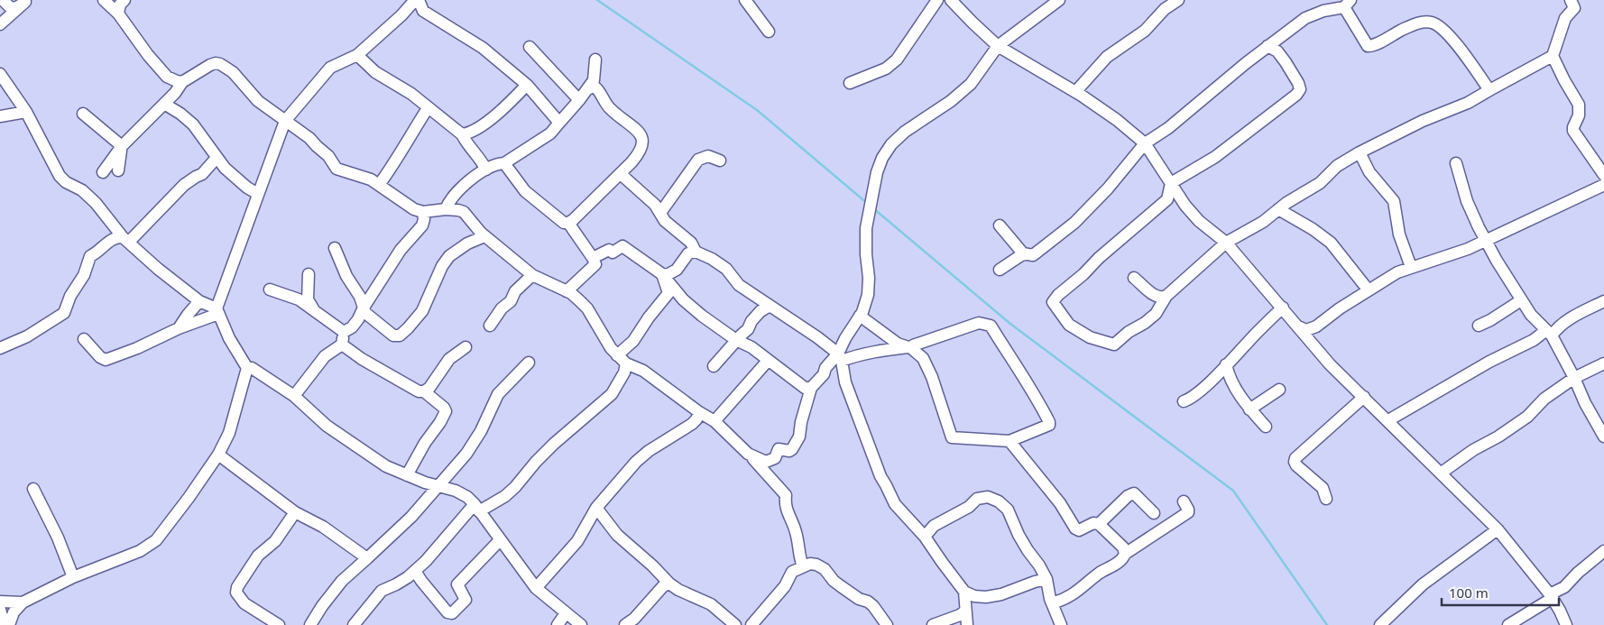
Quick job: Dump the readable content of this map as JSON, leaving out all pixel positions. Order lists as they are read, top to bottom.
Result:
{
  "scale_bar": "100 m"
}
